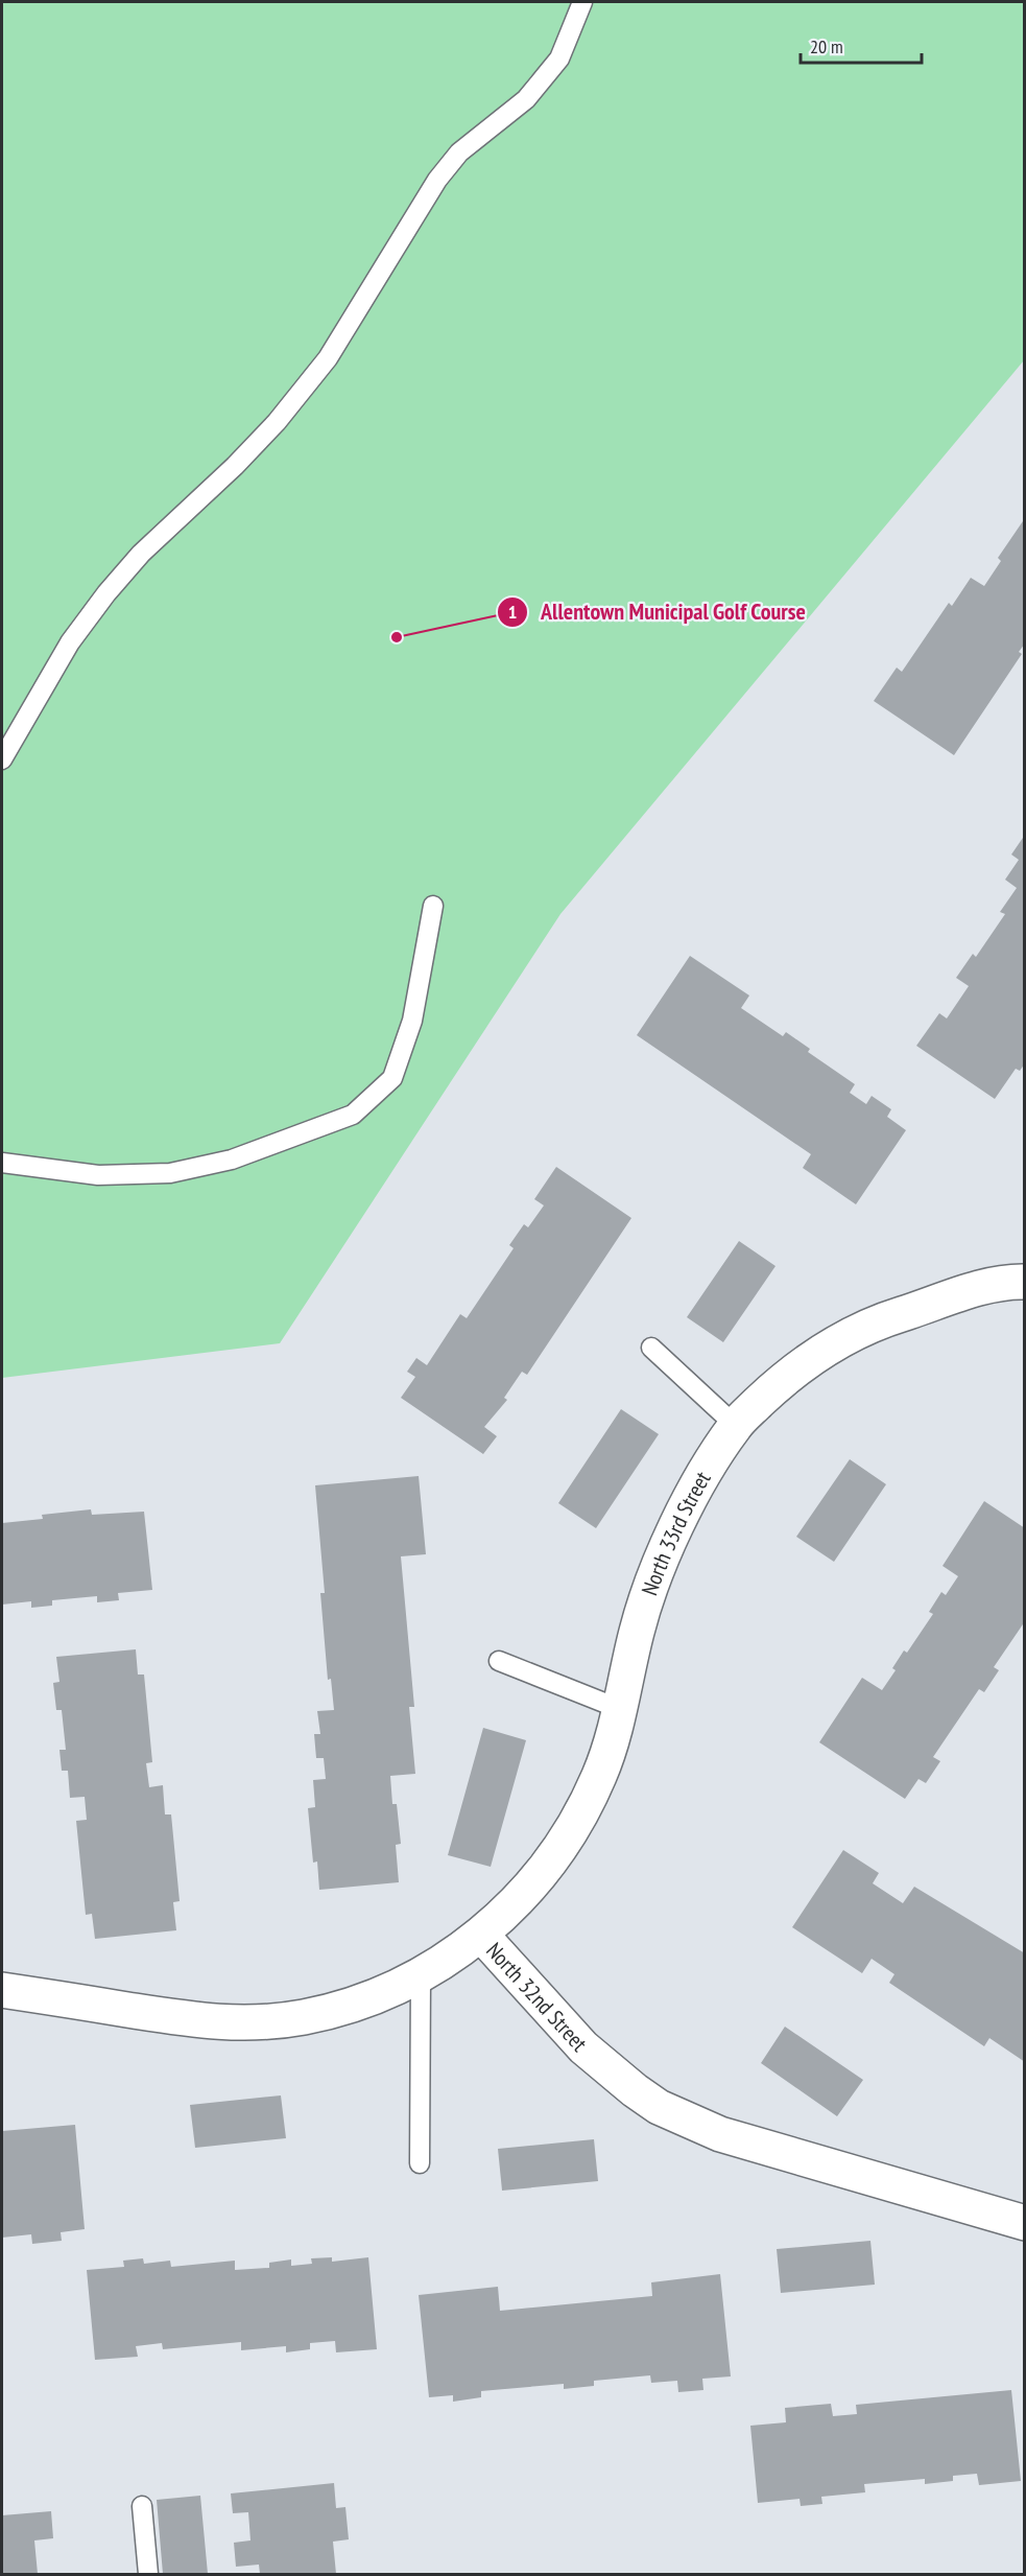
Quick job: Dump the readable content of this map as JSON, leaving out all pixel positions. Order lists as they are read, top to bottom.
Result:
{
  "streets": {
    "street": ["North 33rd Street", "North 32nd Street"]
  },
  "crossings": [
    ["North 33rd Street", "North 32nd Street"]
  ],
  "places": ["Allentown Municipal Golf Course"],
  "scale_bar": "20 m"
}
